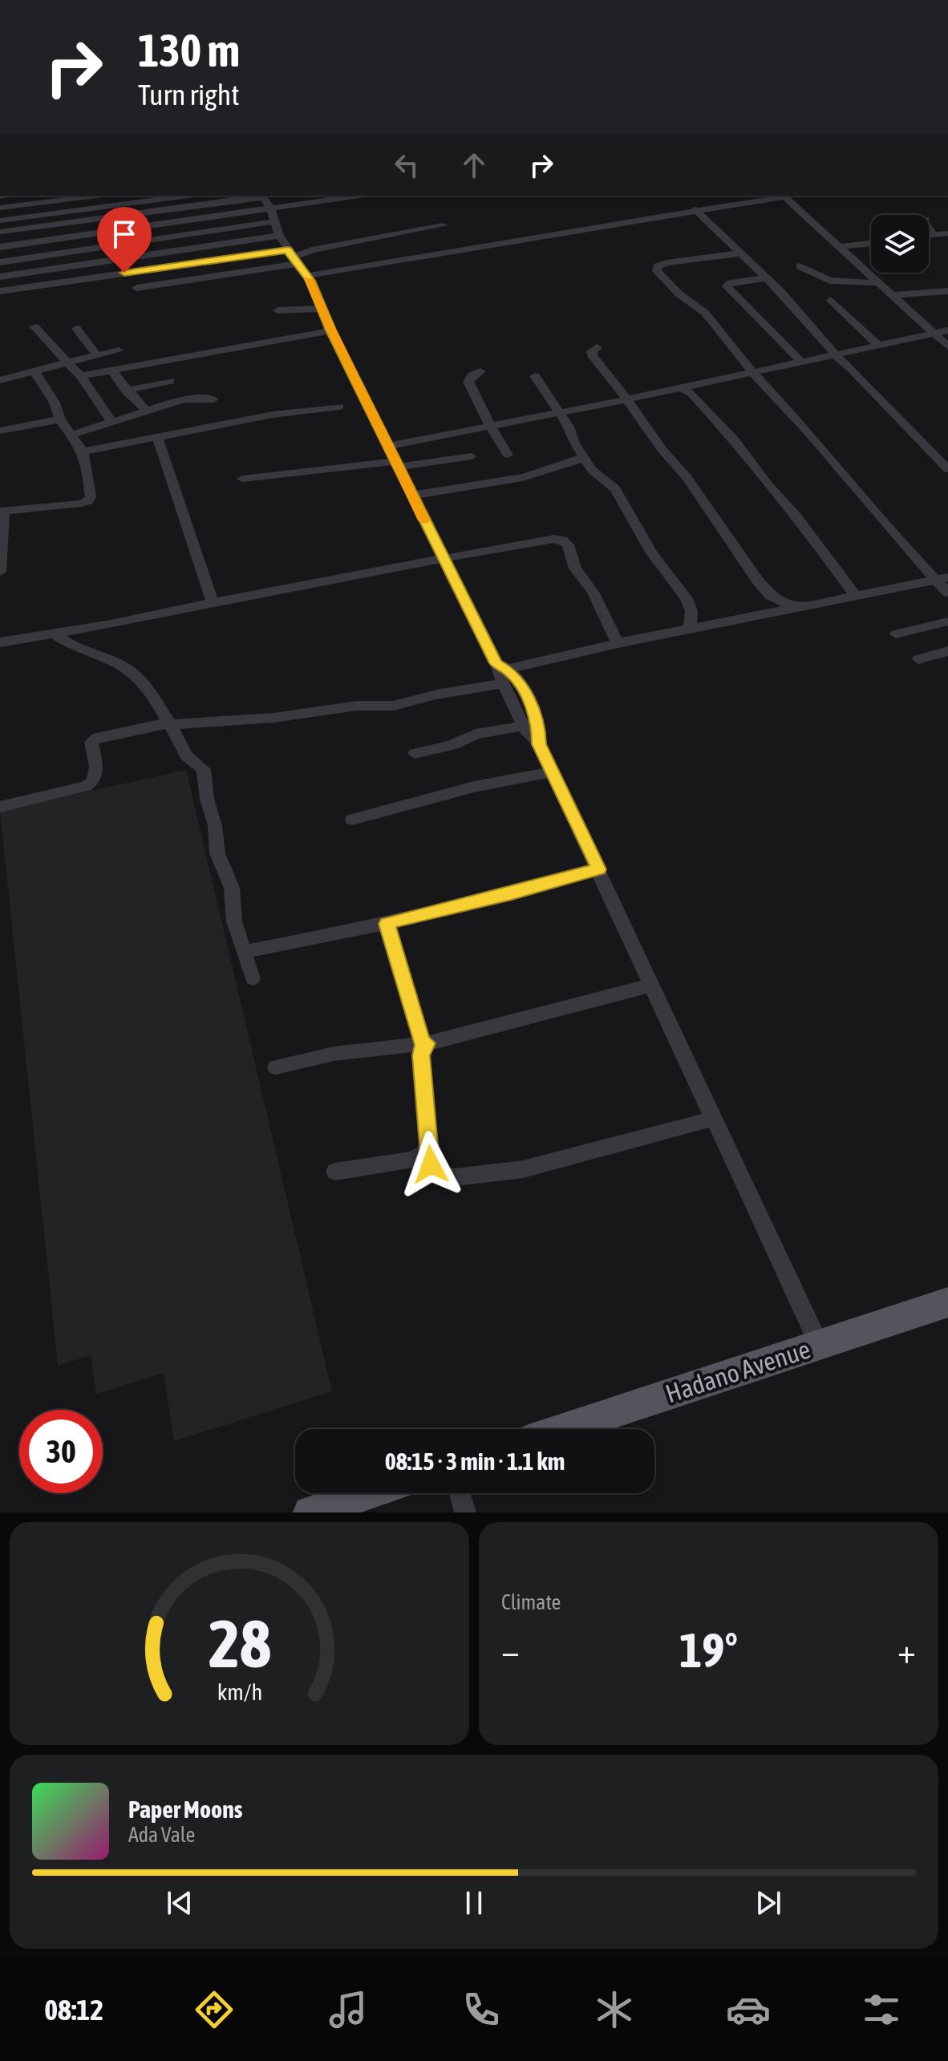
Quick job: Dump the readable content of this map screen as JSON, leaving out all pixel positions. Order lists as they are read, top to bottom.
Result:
{
  "streets": {
    "main road": ["Hadano Avenue"]
  },
  "page": {
    "turn": ["130 m", "Turn right"],
    "limit": "30",
    "trip": "08:15 · 3 min · 1.1 km",
    "tile": "Climate",
    "heat": ["−", "19°", "+"],
    "song": ["Paper Moons", "Ada Vale"],
    "tabs": "08:12",
    "gauge": ["28", "km/h"]
  }
}
